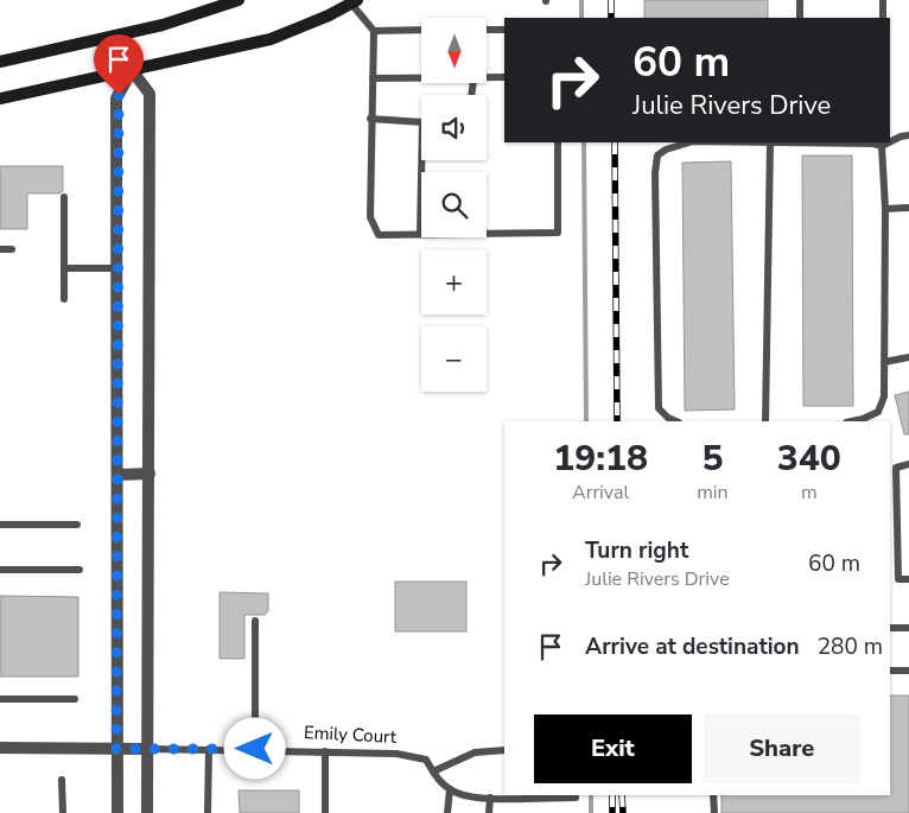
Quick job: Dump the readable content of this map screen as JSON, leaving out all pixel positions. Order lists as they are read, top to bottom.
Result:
{
  "streets": {
    "street": ["Emily Court"]
  },
  "north": "bottom",
  "page": {
    "map_buttons": ["+", "−"],
    "turn": ["60 m", "Julie Rivers Drive"],
    "eta": [
      "19:18",
      "Arrival",
      "5",
      "min",
      "340",
      "m"
    ],
    "list": [
      {
        "name": "Turn right",
        "note": "Julie Rivers Drive",
        "value": "60 m"
      },
      {
        "name": "Arrive at destination",
        "value": "280 m"
      }
    ],
    "buttons": ["Exit", "Share"]
  }
}
